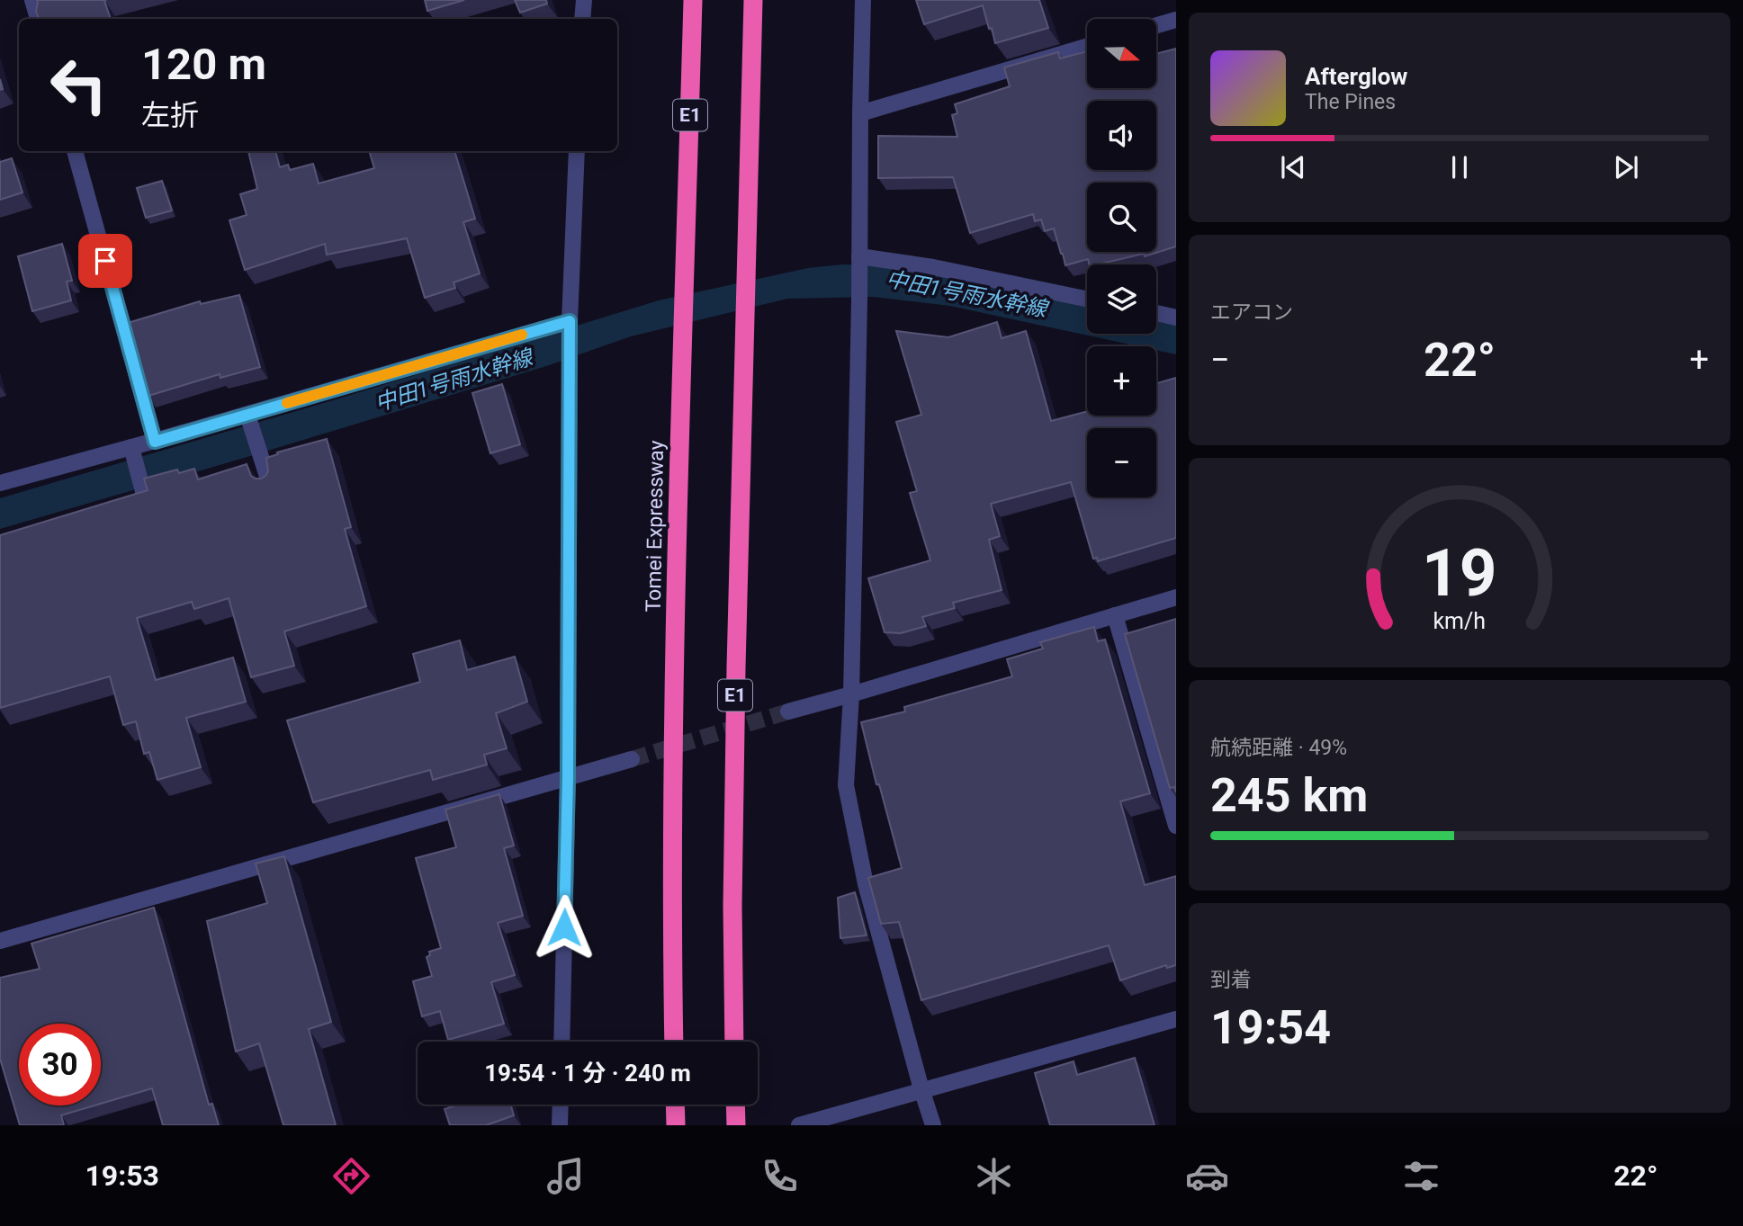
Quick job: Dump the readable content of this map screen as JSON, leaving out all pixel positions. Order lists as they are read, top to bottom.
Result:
{
  "streets": {
    "highway": ["E1", "Tomei Expressway"]
  },
  "water": ["中田1号雨水幹線"],
  "north": "right",
  "page": {
    "map_buttons": ["+", "−"],
    "turn": ["120 m", "左折"],
    "song": ["Afterglow", "The Pines"],
    "tile": [
      "エアコン",
      ["航続距離 · 49%", "245 km"],
      ["到着", "19:54"]
    ],
    "heat": ["−", "22°", "+"],
    "limit": "30",
    "trip": "19:54 · 1 分 · 240 m",
    "tabs": ["19:53", "22°"],
    "gauge": ["19", "km/h"]
  }
}
